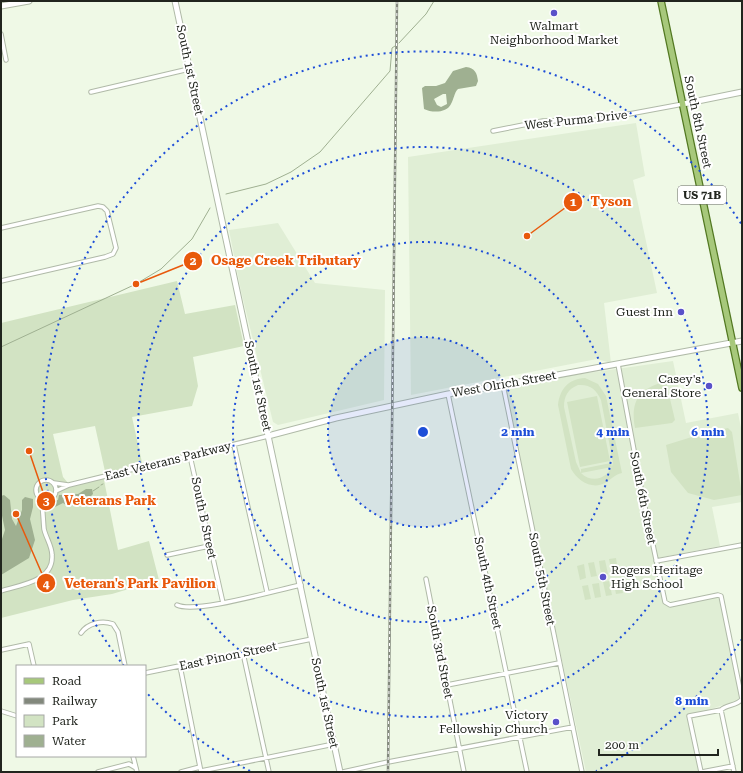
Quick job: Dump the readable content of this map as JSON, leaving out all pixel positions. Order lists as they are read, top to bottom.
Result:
{
  "streets": {
    "main road": ["South 8th Street", "US 71B"],
    "street": [
      "South 1st Street",
      "West Purma Drive",
      "West Olrich Street",
      "East Veterans Parkway",
      "South 6th Street",
      "South B Street",
      "South 5th Street",
      "South 4th Street",
      "South 3rd Street",
      "East Pinon Street"
    ]
  },
  "crossings": [
    ["South 1st Street", "West Olrich Street"],
    ["South 1st Street", "East Veterans Parkway"],
    ["South 1st Street", "East Pinon Street"],
    ["West Purma Drive", "South 8th Street"],
    ["South 8th Street", "West Olrich Street"],
    ["West Olrich Street", "East Veterans Parkway"],
    ["West Olrich Street", "South 6th Street"],
    ["West Olrich Street", "South 5th Street"],
    ["West Olrich Street", "South 4th Street"],
    ["East Veterans Parkway", "South B Street"]
  ],
  "places": [
    "Walmart Neighborhood Market",
    "Tyson",
    "Osage Creek Tributary",
    "Guest Inn",
    "Casey's General Store",
    "Veterans Park",
    "Veteran's Park Pavilion",
    "Rogers Heritage High School",
    "Victory Fellowship Church"
  ],
  "legend": [
    "Road",
    "Railway",
    "Park",
    "Water"
  ],
  "scale_bar": "200 m",
  "rings": [
    "2 min",
    "4 min",
    "6 min",
    "8 min"
  ]
}
